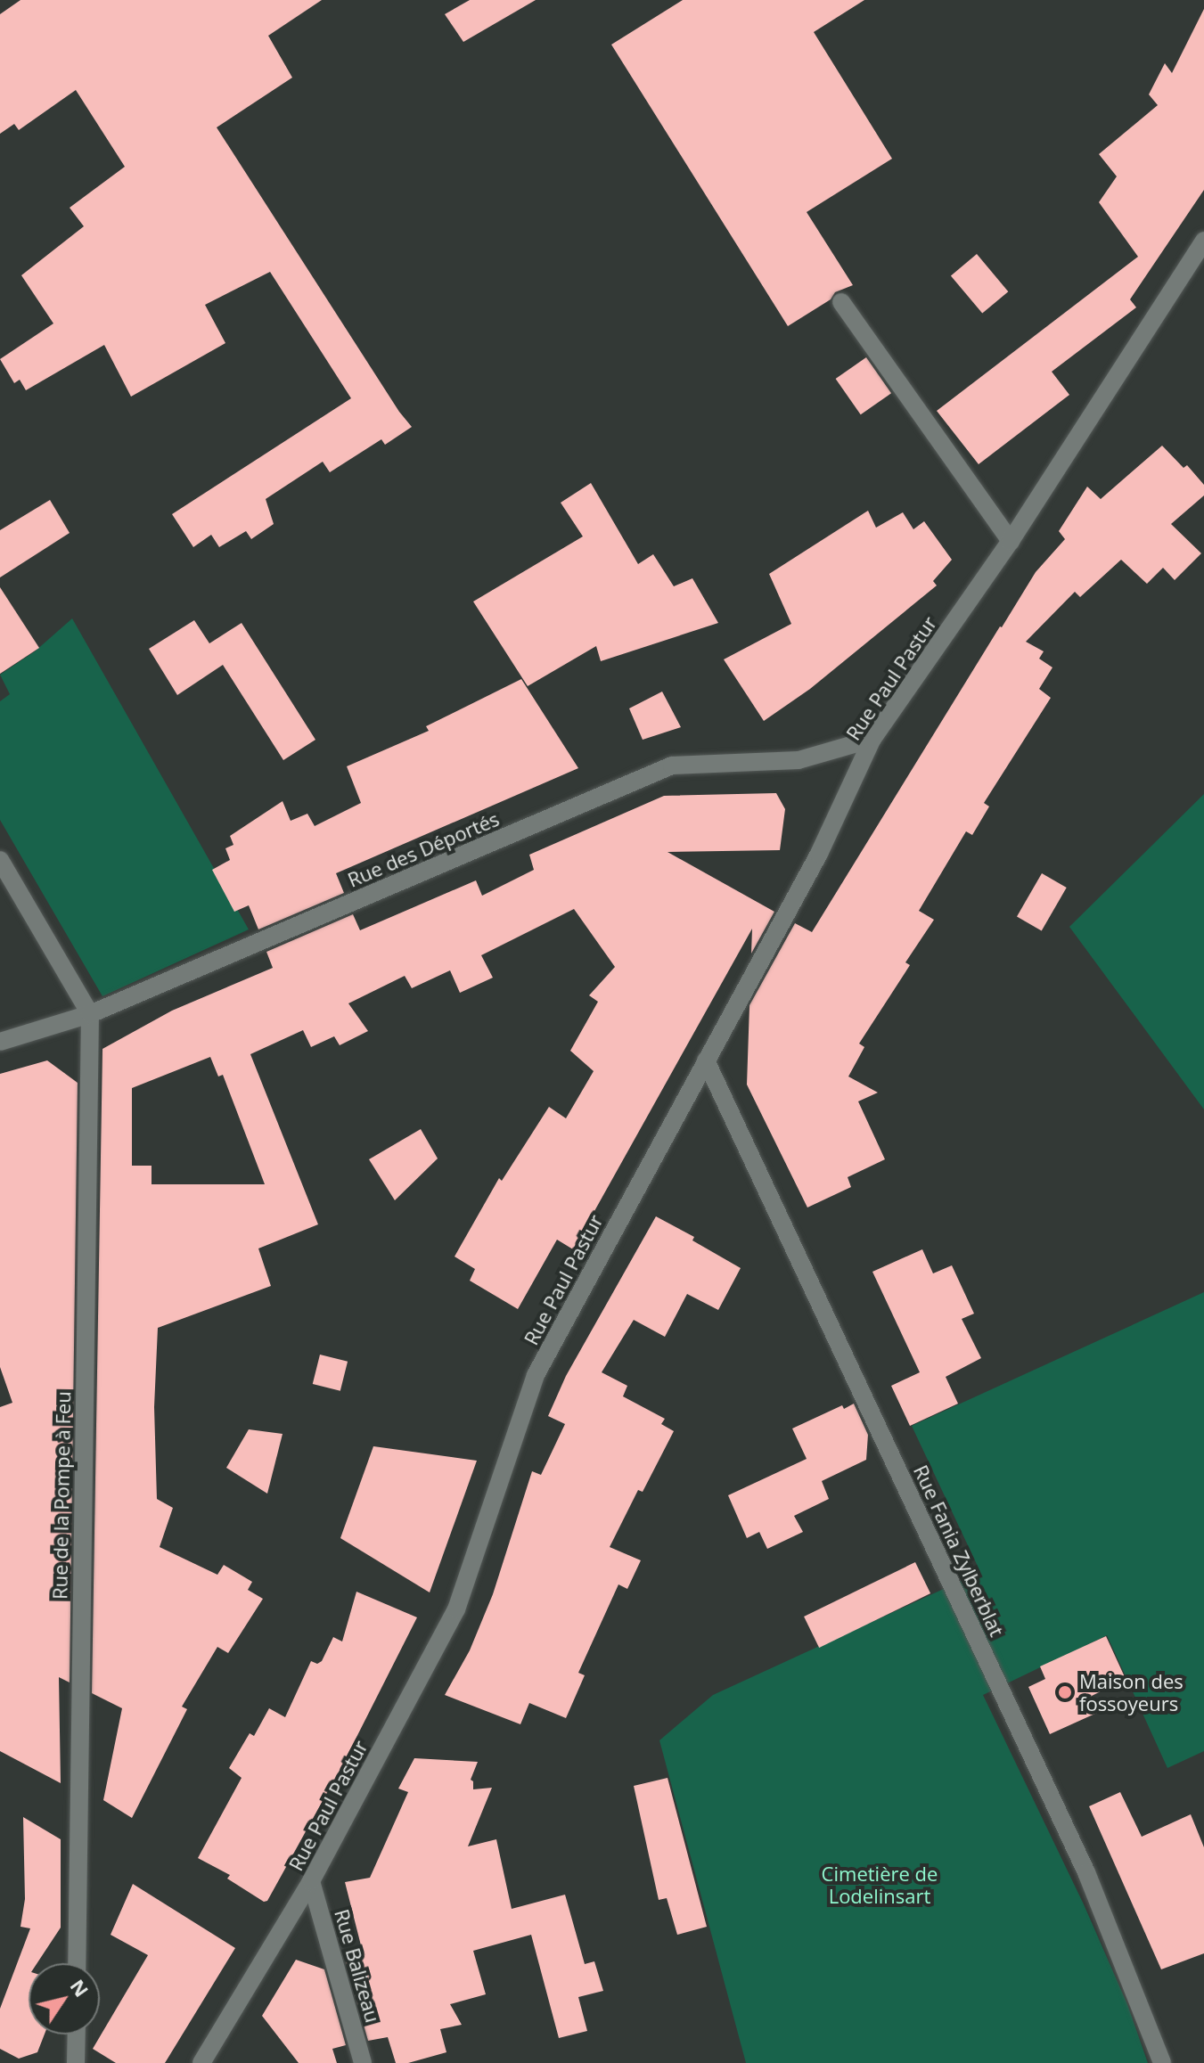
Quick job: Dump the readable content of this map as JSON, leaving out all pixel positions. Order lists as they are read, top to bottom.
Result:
{
  "streets": {
    "street": [
      "Rue Paul Pastur",
      "Rue des Déportés",
      "Rue de la Pompe à Feu",
      "Rue Fania Zylberblat",
      "Rue Balizeau"
    ]
  },
  "crossings": [
    ["Rue Paul Pastur", "Rue des Déportés"],
    ["Rue Paul Pastur", "Rue Fania Zylberblat"],
    ["Rue Paul Pastur", "Rue Balizeau"],
    ["Rue des Déportés", "Rue de la Pompe à Feu"]
  ],
  "parks": ["Cimetière de Lodelinsart"],
  "places": ["Maison des fossoyeurs"],
  "north": "top right"
}
